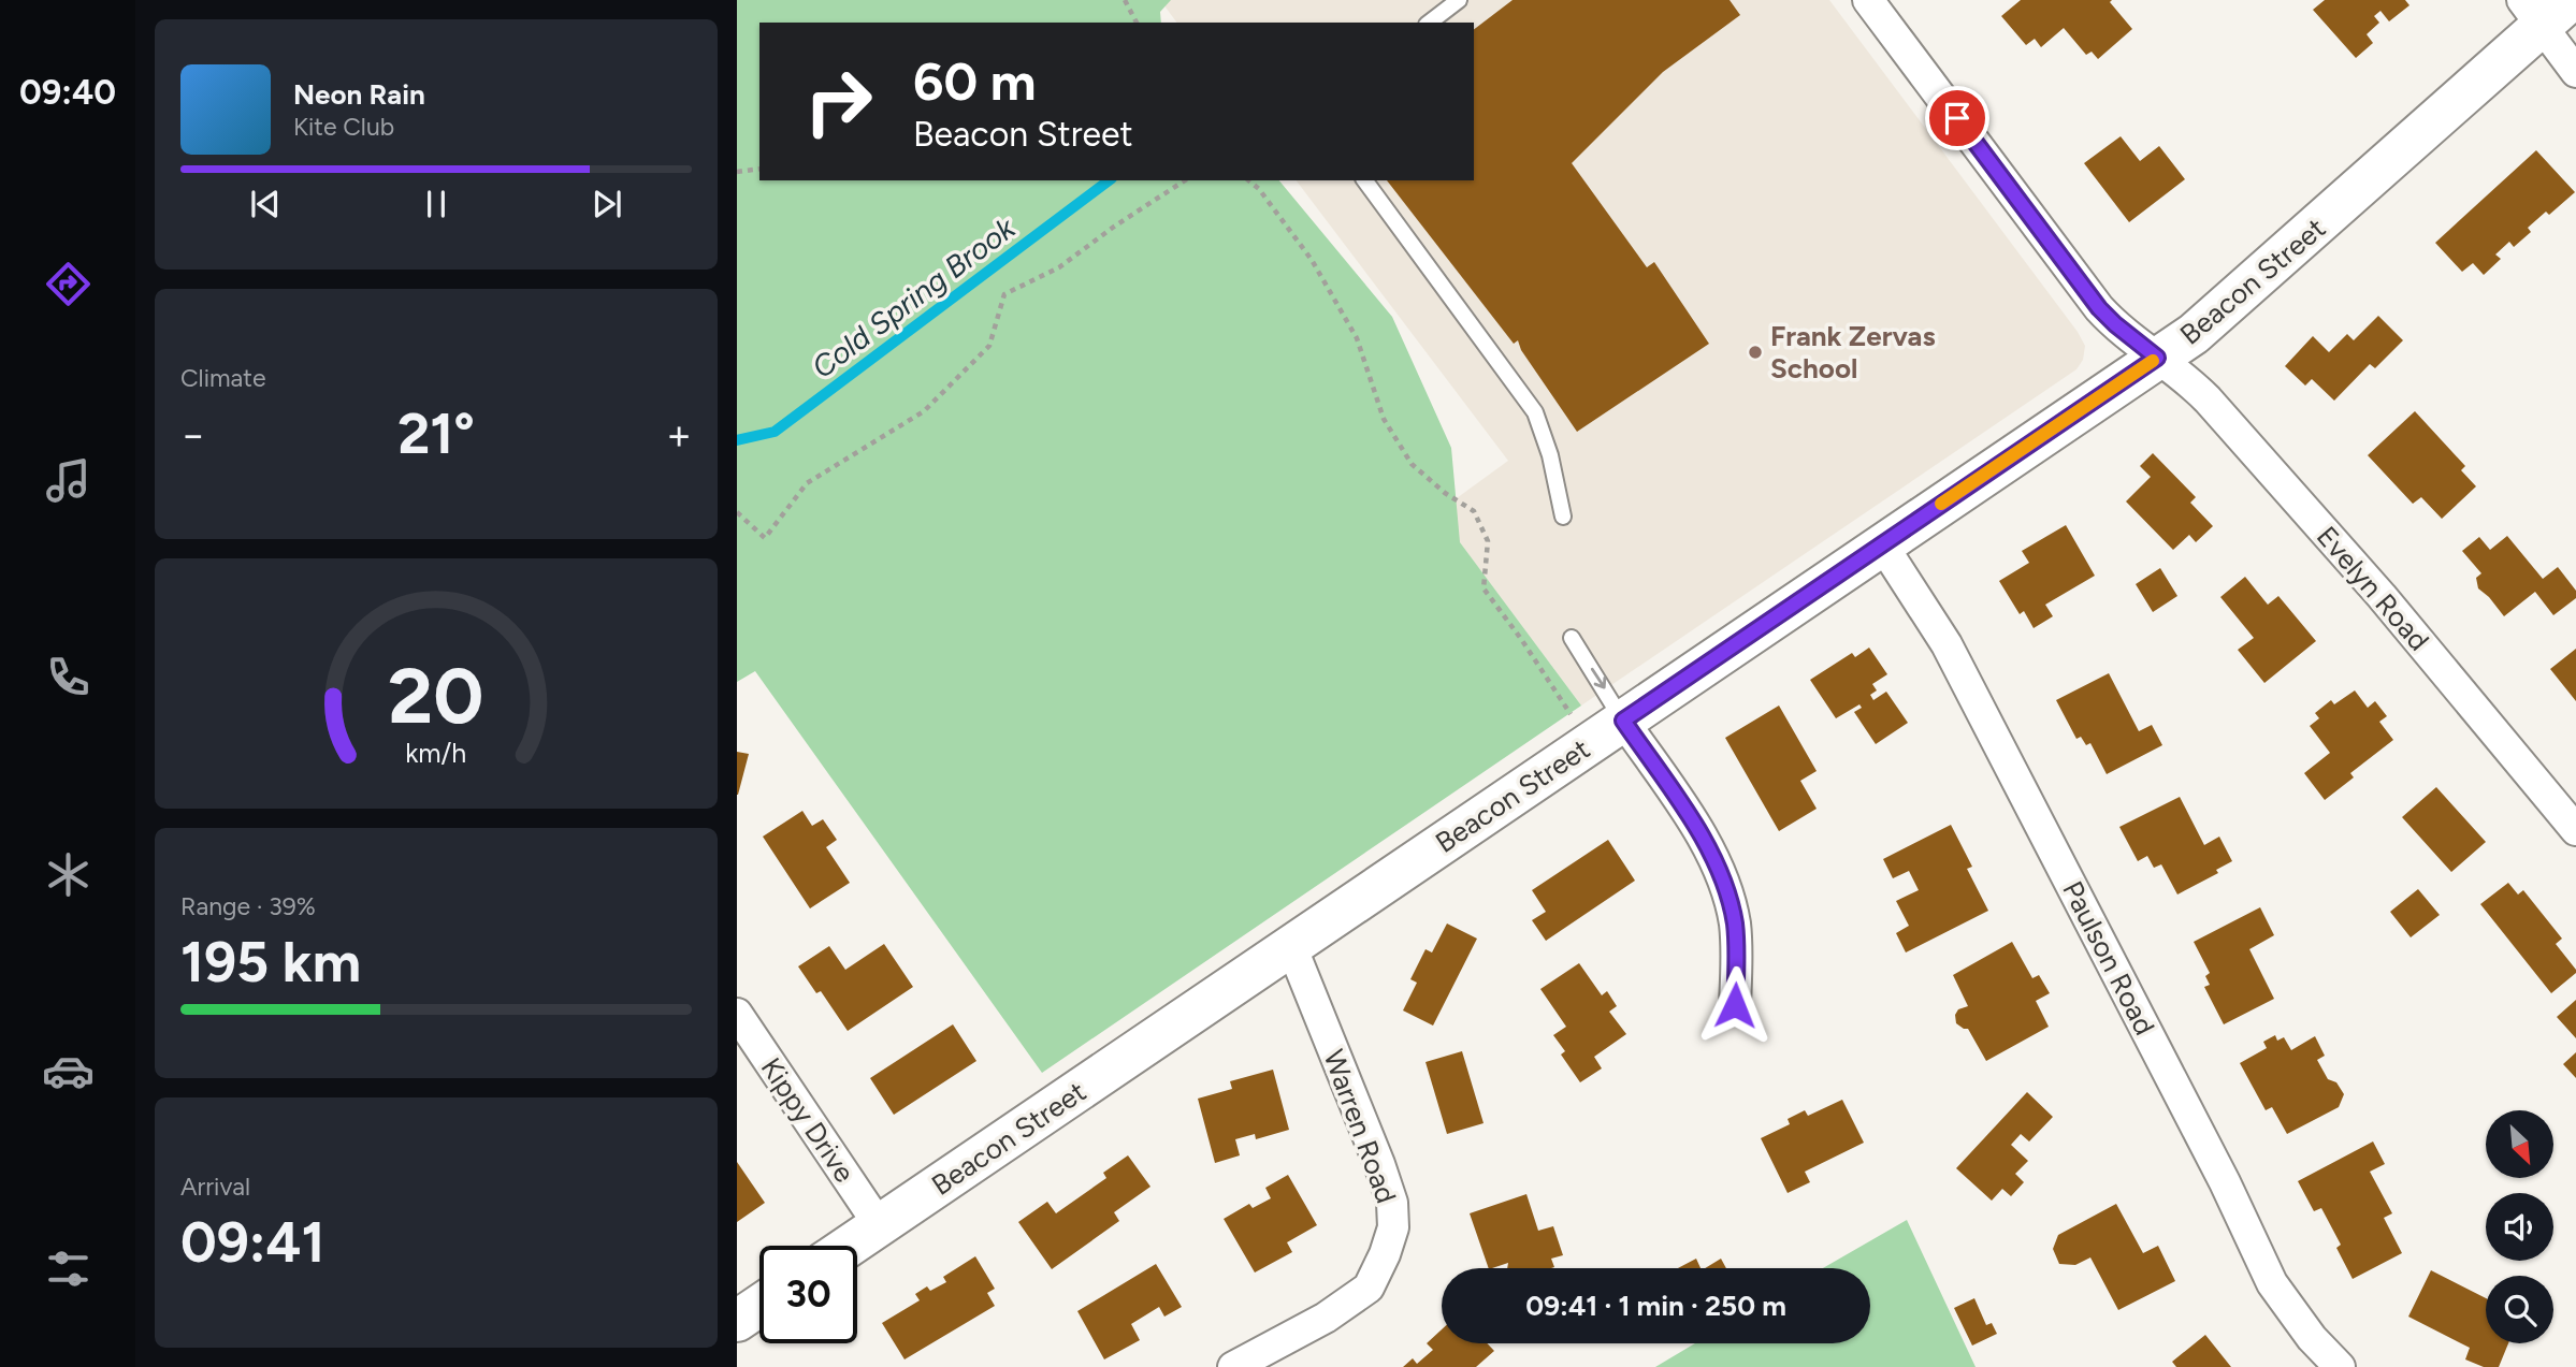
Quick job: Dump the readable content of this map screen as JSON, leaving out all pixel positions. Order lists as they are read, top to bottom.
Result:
{
  "streets": {
    "main road": ["Beacon Street"],
    "street": [
      "Evelyn Road",
      "Paulson Road",
      "Kippy Drive",
      "Warren Road"
    ]
  },
  "crossings": [
    ["Beacon Street", "Evelyn Road"],
    ["Beacon Street", "Paulson Road"],
    ["Beacon Street", "Kippy Drive"],
    ["Beacon Street", "Warren Road"]
  ],
  "water": ["Cold Spring Brook"],
  "places": ["Frank Zervas School"],
  "north": "bottom right",
  "page": {
    "tabs": "09:40",
    "turn": ["60 m", "Beacon Street"],
    "song": ["Neon Rain", "Kite Club"],
    "tile": [
      "Climate",
      ["Range · 39%", "195 km"],
      ["Arrival", "09:41"]
    ],
    "heat": ["−", "21°", "+"],
    "limit": "30",
    "trip": "09:41 · 1 min · 250 m",
    "gauge": ["20", "km/h"]
  }
}
